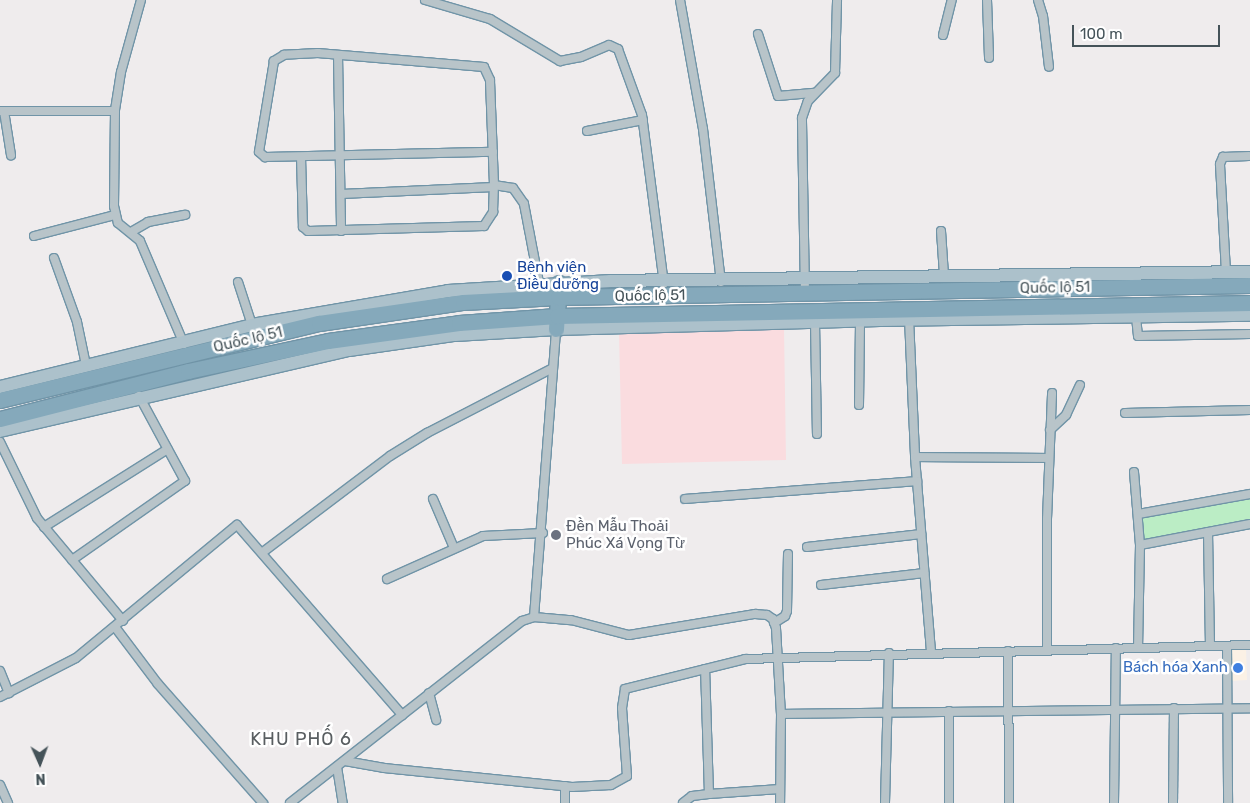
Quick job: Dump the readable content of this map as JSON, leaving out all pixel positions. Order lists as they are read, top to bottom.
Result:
{
  "streets": {
    "highway": ["Quốc lộ 51"]
  },
  "districts": ["KHU PHỐ 6"],
  "places": ["Bệnh viện Điều dưỡng", "Đền Mẫu Thoải Phúc Xá Vọng Từ", "Bách hóa Xanh"],
  "scale_bar": "100 m",
  "north": "bottom"
}
